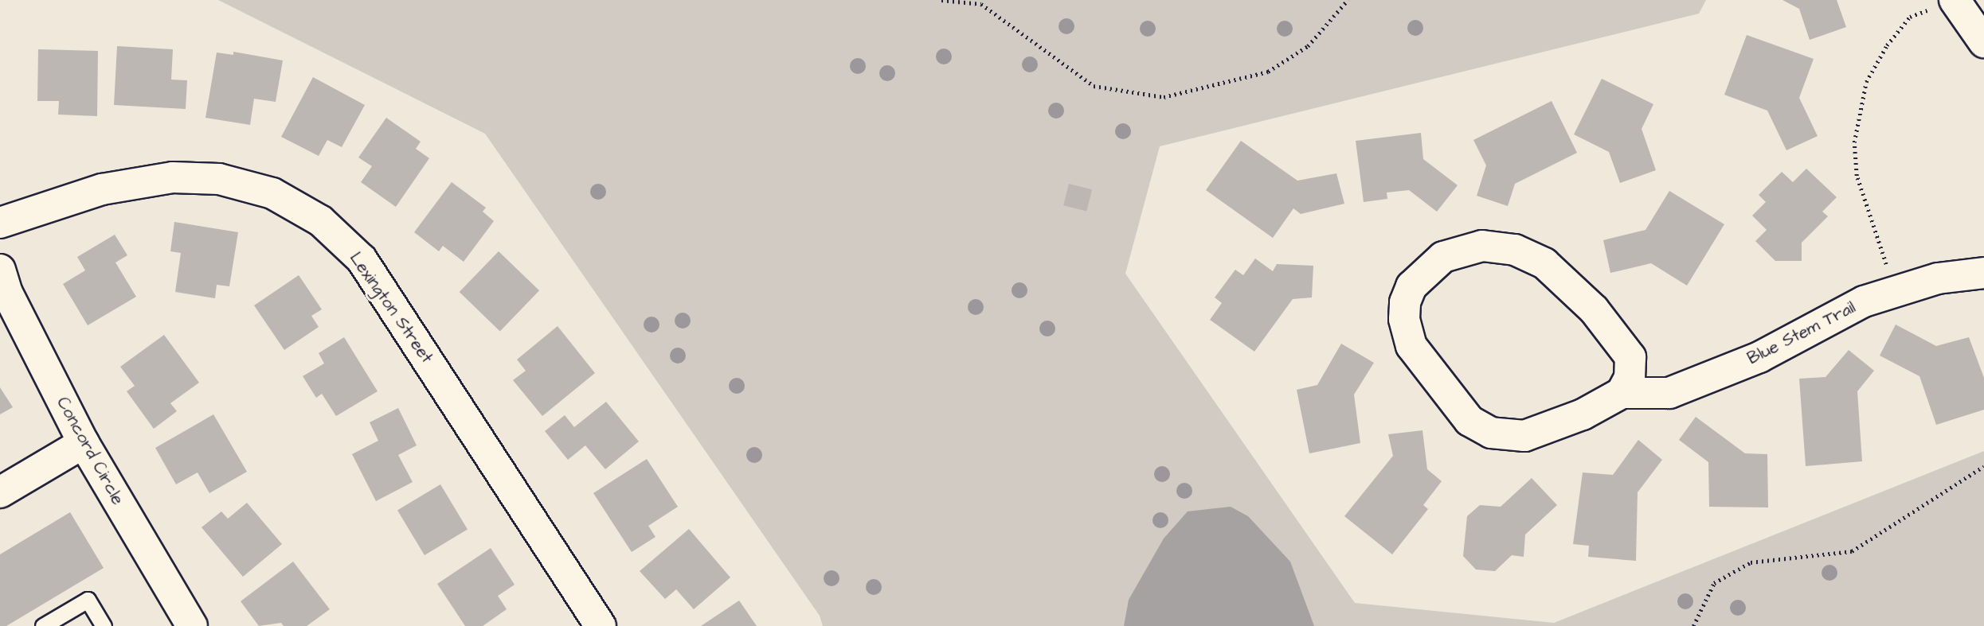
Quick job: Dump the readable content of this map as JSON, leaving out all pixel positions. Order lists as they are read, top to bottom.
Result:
{
  "streets": {
    "street": ["Lexington Street", "Blue Stem Trail", "Concord Circle"]
  }
}
